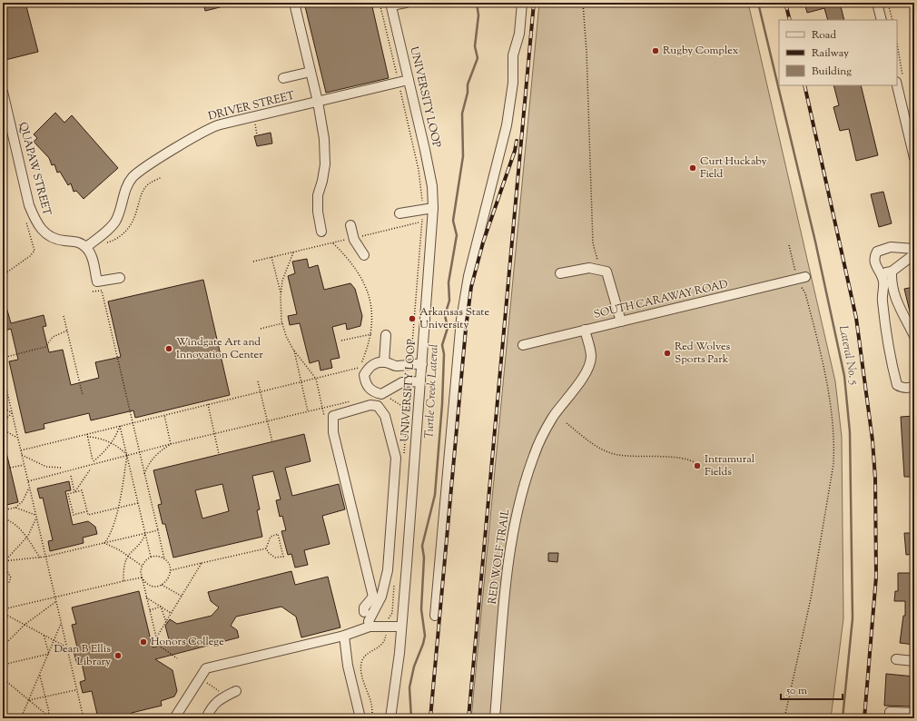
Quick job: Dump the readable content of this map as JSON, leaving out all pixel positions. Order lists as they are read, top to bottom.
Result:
{
  "streets": {
    "street": [
      "UNIVERSITY LOOP",
      "DRIVER STREET",
      "QUAPAW STREET",
      "SOUTH CARAWAY ROAD",
      "RED WOLF TRAIL"
    ]
  },
  "crossings": [
    ["UNIVERSITY LOOP", "DRIVER STREET"],
    ["DRIVER STREET", "QUAPAW STREET"],
    ["SOUTH CARAWAY ROAD", "RED WOLF TRAIL"]
  ],
  "water": ["Lateral No. 5", "Turtle Creek Lateral"],
  "places": [
    "Rugby Complex",
    "Curt Huckaby Field",
    "Arkansas State University",
    "Windgate Art and Innovation Center",
    "Red Wolves Sports Park",
    "Intramural Fields",
    "Honors College",
    "Dean B Ellis Library"
  ],
  "legend": ["Road", "Railway", "Building"],
  "scale_bar": "50 m"
}
